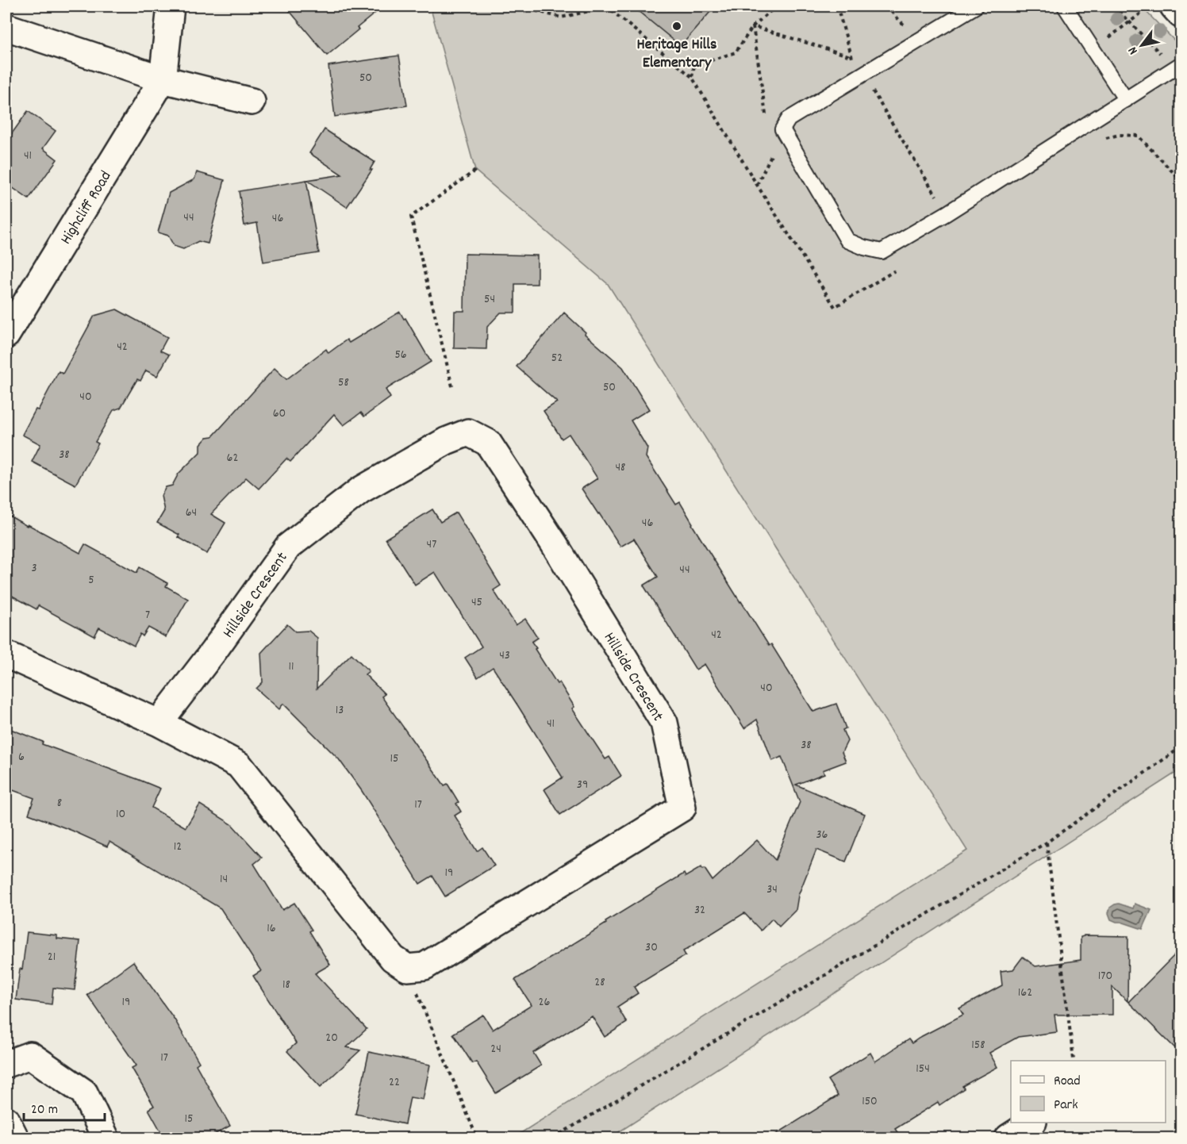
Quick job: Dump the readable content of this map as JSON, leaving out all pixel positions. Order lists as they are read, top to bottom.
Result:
{
  "streets": {
    "street": ["Highcliff Road", "Hillside Crescent"]
  },
  "places": ["Heritage Hills Elementary"],
  "house_numbers": [
    "50",
    "41",
    "44",
    "46",
    "54",
    "42",
    "56",
    "52",
    "58",
    "50",
    "40",
    "60",
    "38",
    "62",
    "48",
    "64",
    "46",
    "47",
    "3",
    "44",
    "5",
    "45",
    "7",
    "42",
    "43",
    "11",
    "40",
    "13",
    "41",
    "38",
    "6",
    "15",
    "39",
    "8",
    "17",
    "10",
    "36",
    "12",
    "19",
    "14",
    "34",
    "32",
    "16",
    "30",
    "21",
    "170",
    "28",
    "18",
    "162",
    "19",
    "26",
    "20",
    "158",
    "24",
    "17",
    "154",
    "22",
    "150",
    "15"
  ],
  "legend": ["Road", "Park"],
  "scale_bar": "20 m",
  "north": "bottom left"
}
